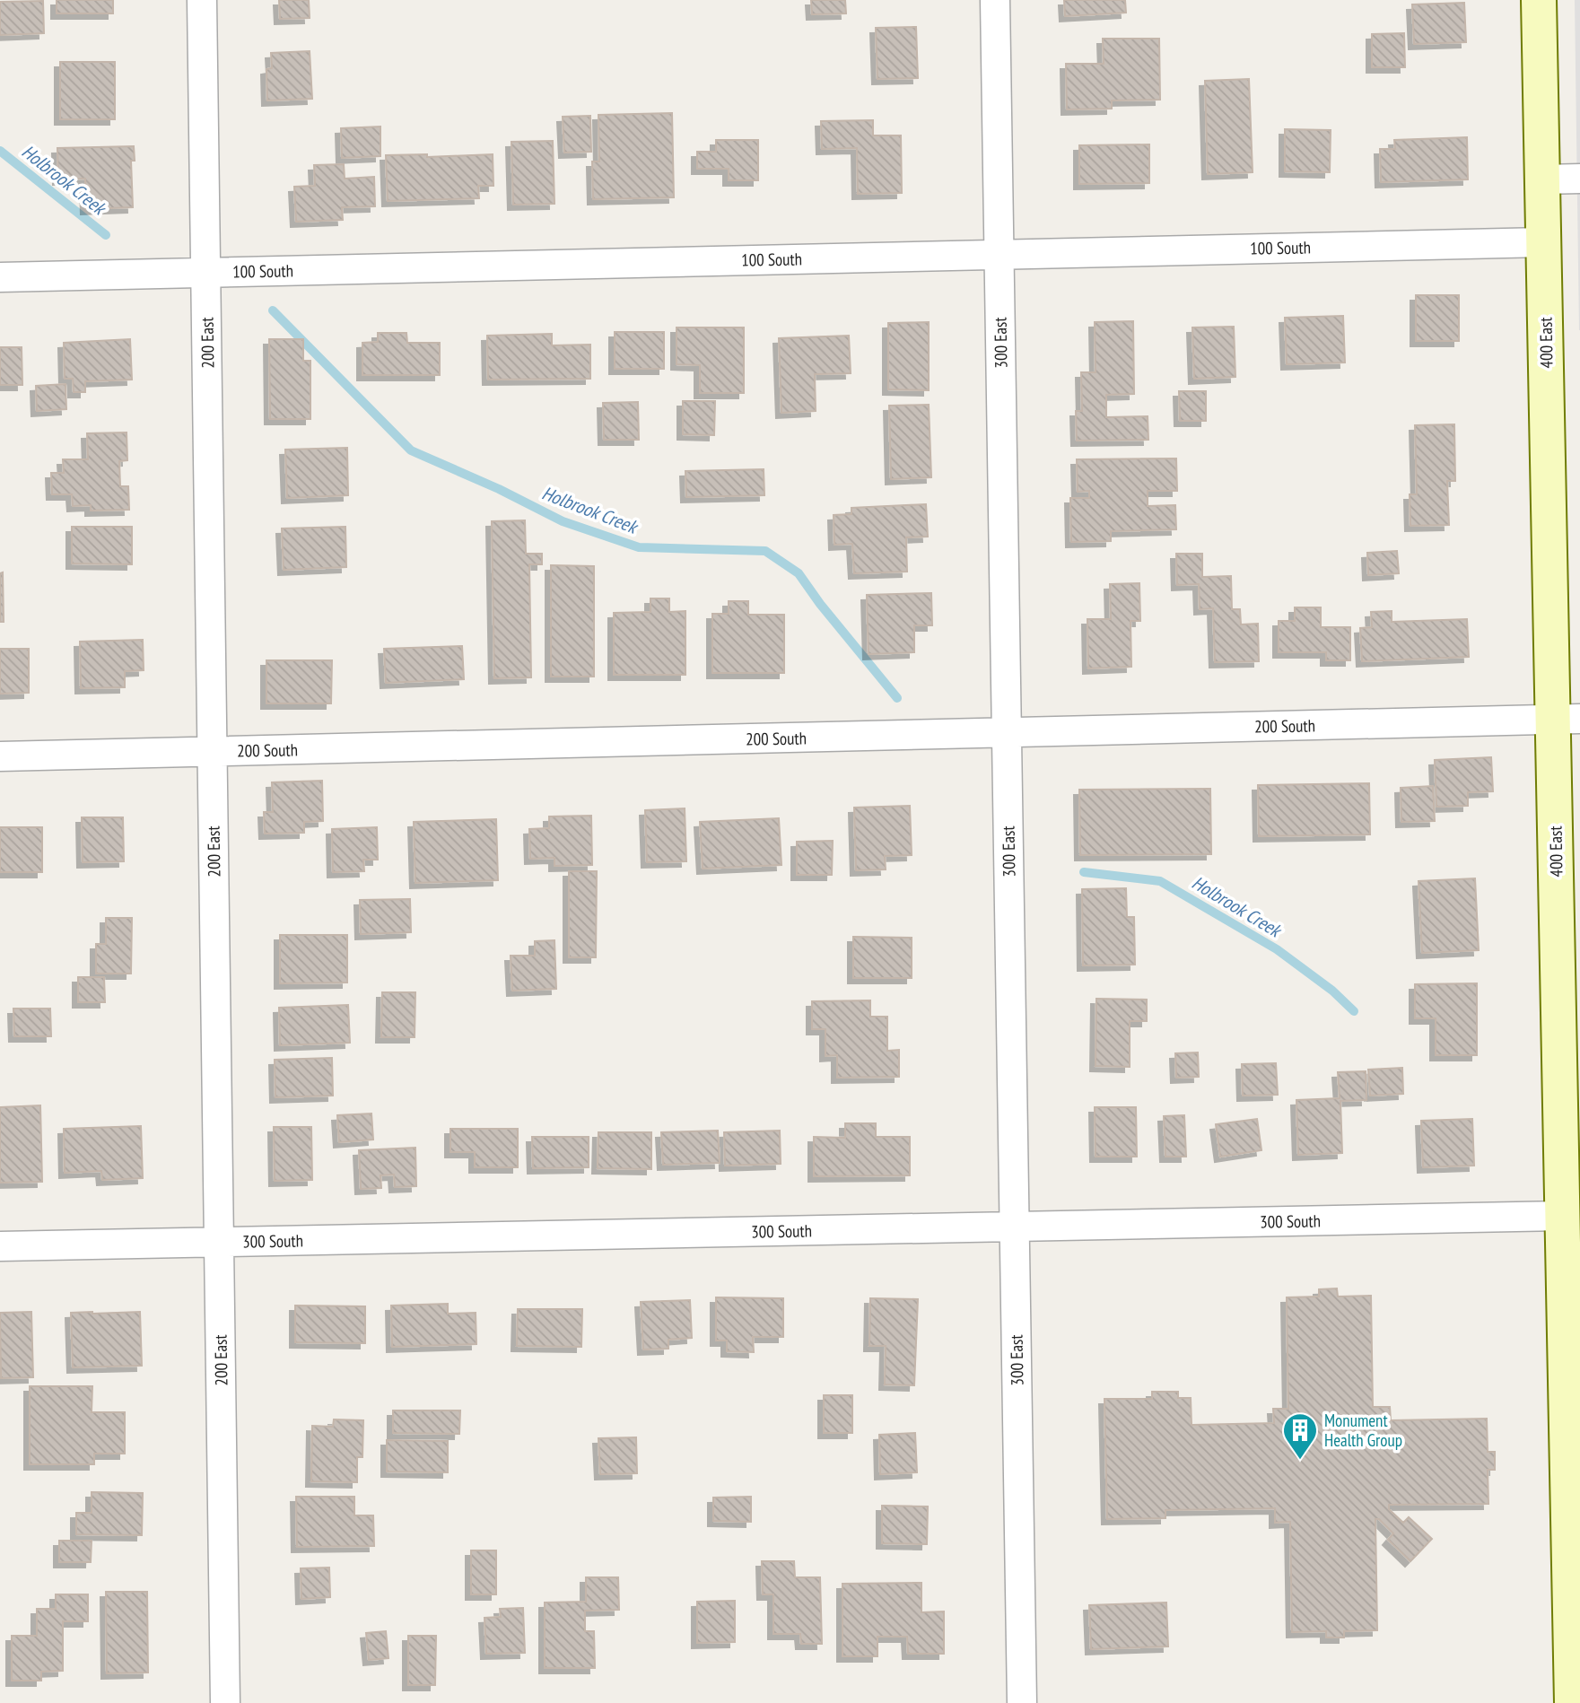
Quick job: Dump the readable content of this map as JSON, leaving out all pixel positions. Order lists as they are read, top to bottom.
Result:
{
  "streets": {
    "main road": ["400 East"],
    "street": [
      "100 South",
      "200 East",
      "300 East",
      "200 South",
      "300 South"
    ]
  },
  "crossings": [
    ["100 South", "200 East"],
    ["100 South", "300 East"],
    ["100 South", "400 East"],
    ["200 East", "200 South"],
    ["200 East", "300 South"],
    ["300 East", "200 South"],
    ["300 East", "300 South"],
    ["400 East", "200 South"],
    ["400 East", "300 South"]
  ],
  "water": ["Holbrook Creek"],
  "places": {
    "building": ["Monument Health Group"]
  }
}
